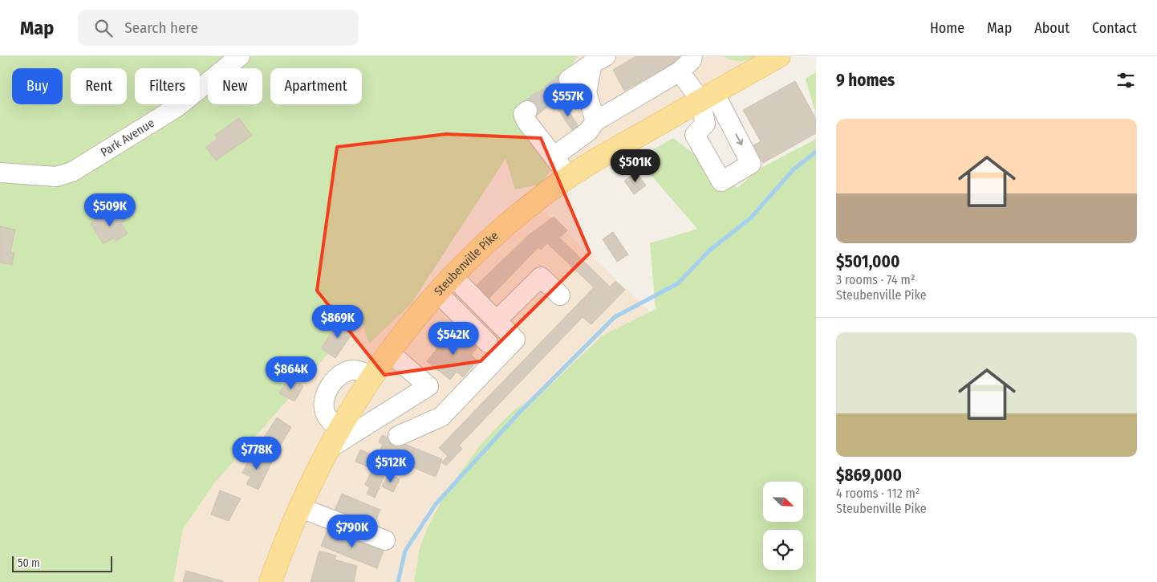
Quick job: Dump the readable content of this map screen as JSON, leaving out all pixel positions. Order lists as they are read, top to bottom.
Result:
{
  "streets": {
    "main road": ["Steubenville Pike"],
    "street": ["Park Avenue"]
  },
  "scale_bar": "50 m",
  "north": "bottom right",
  "page": {
    "header": "Map",
    "search": "Search here",
    "nav": [
      "Home",
      "Map",
      "About",
      "Contact"
    ],
    "heading": "9 homes",
    "chip": [
      "Buy",
      "Rent",
      "Filters",
      "New",
      "Apartment"
    ],
    "price": [
      "$557K",
      "$501K",
      "$509K",
      "$869K",
      "$542K",
      "$864K",
      "$778K",
      "$512K",
      "$790K"
    ],
    "list": [
      {
        "name": "$501,000",
        "note": "3 rooms · 74 m² · Steubenville Pike"
      },
      {
        "name": "$869,000",
        "note": "4 rooms · 112 m² · Steubenville Pike"
      }
    ],
    "scale": "50 m"
  }
}
